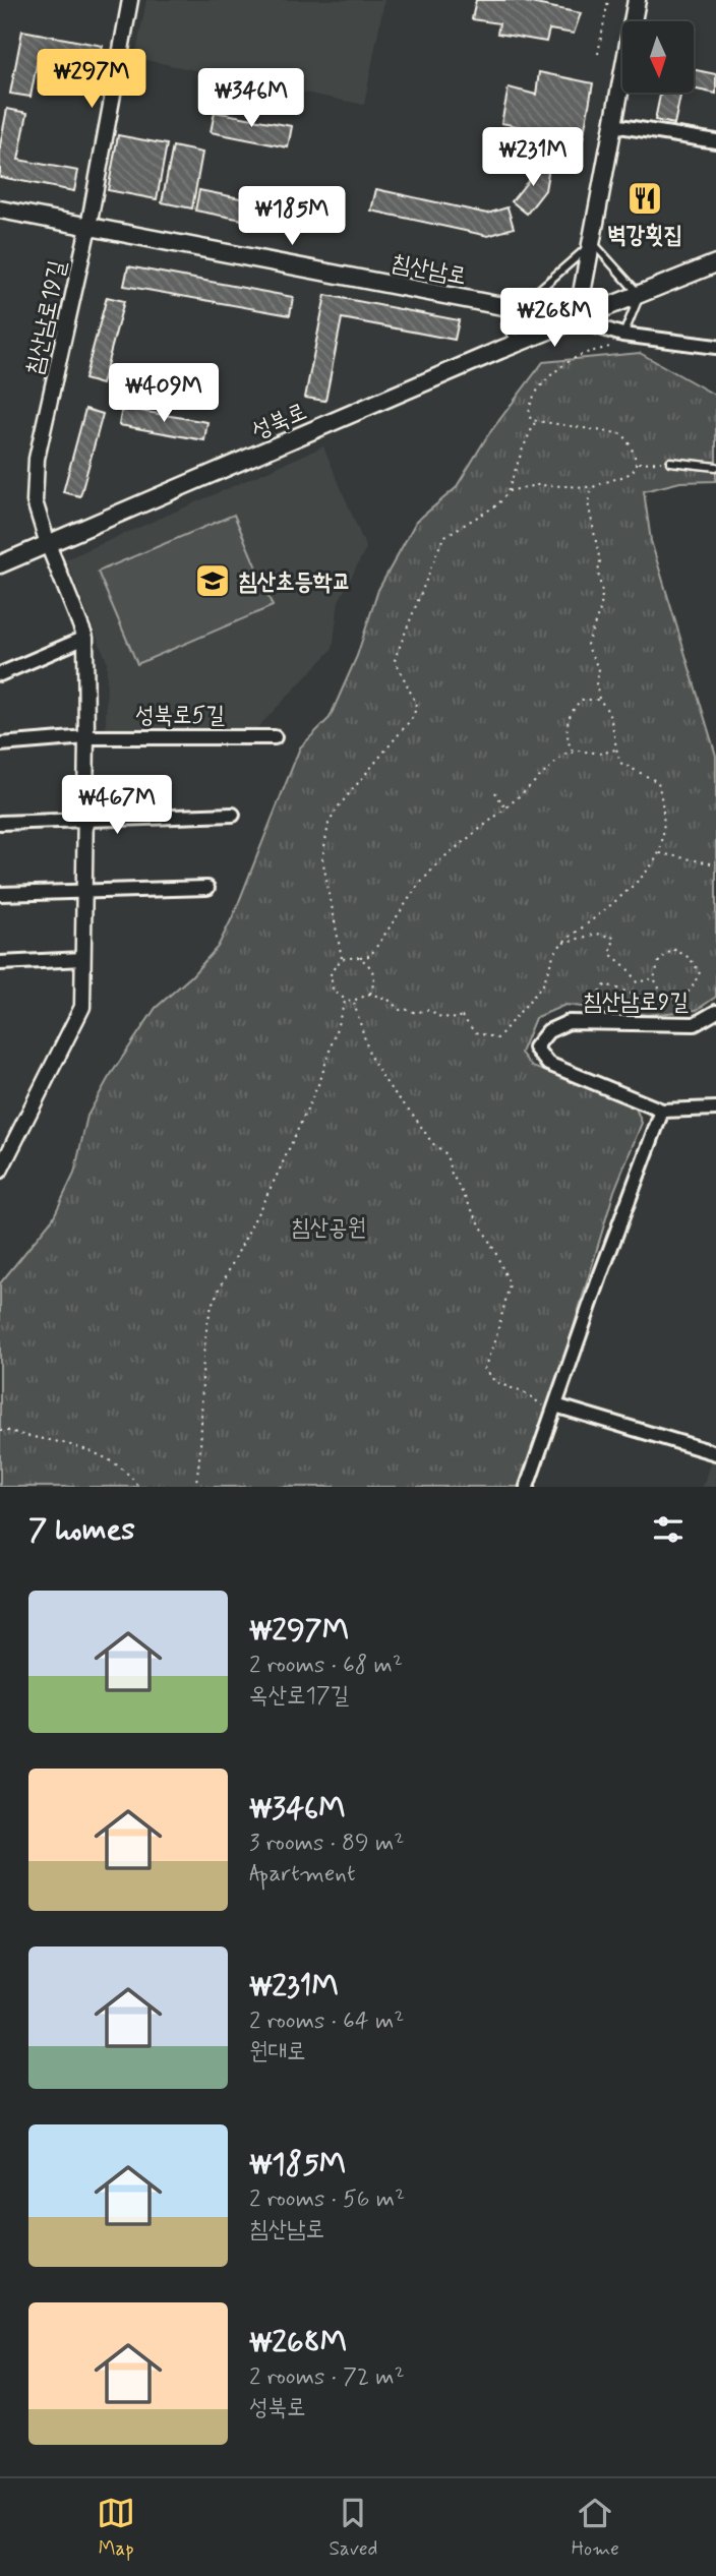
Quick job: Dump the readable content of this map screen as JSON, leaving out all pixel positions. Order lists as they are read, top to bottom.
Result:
{
  "streets": {
    "main road": ["침산남로", "성북로"],
    "street": ["침산남로19길", "성북로5길", "침산남로9길"]
  },
  "crossings": [
    ["침산남로", "침산남로19길"],
    ["침산남로", "성북로"],
    ["침산남로19길", "성북로"]
  ],
  "parks": ["침산공원"],
  "places": {
    "restaurant": ["벽강횟집"],
    "school or university": ["침산초등학교"]
  },
  "north": "bottom",
  "page": {
    "price": [
      "₩297M",
      "₩346M",
      "₩231M",
      "₩185M",
      "₩268M",
      "₩409M",
      "₩467M"
    ],
    "heading": "7 homes",
    "list": [
      {
        "name": "₩297M",
        "note": "2 rooms · 68 m² · 옥산로17길"
      },
      {
        "name": "₩346M",
        "note": "3 rooms · 89 m² · Apartment"
      },
      {
        "name": "₩231M",
        "note": "2 rooms · 64 m² · 원대로"
      },
      {
        "name": "₩185M",
        "note": "2 rooms · 56 m² · 침산남로"
      },
      {
        "name": "₩268M",
        "note": "2 rooms · 72 m² · 성북로"
      }
    ],
    "tabs": ["Map", "Saved", "Home"]
  }
}
